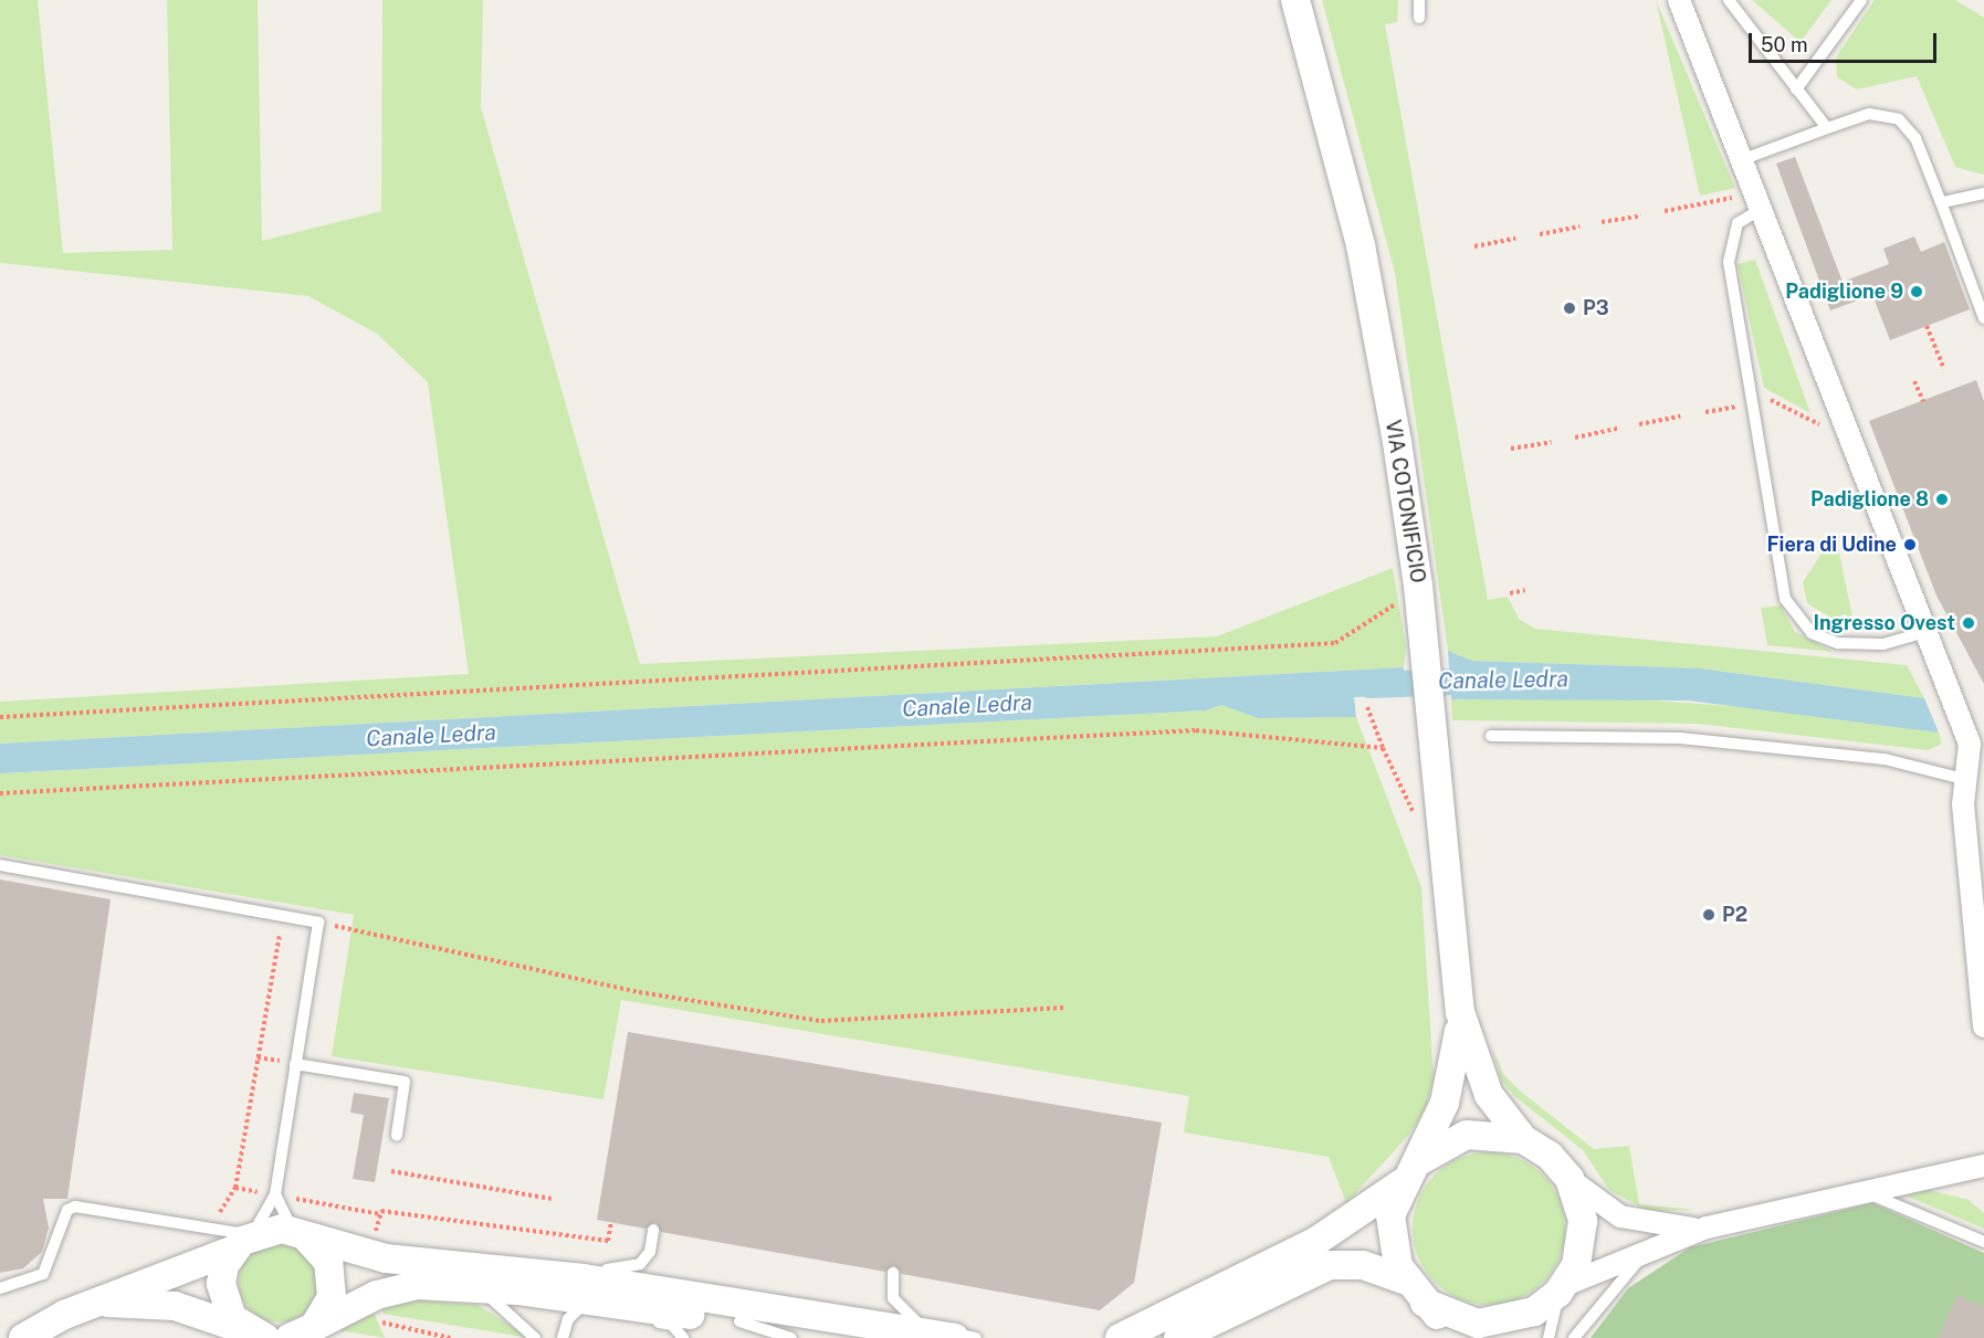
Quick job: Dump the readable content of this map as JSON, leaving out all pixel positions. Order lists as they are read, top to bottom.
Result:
{
  "streets": {
    "street": ["VIA COTONIFICIO"]
  },
  "water": ["Canale Ledra"],
  "places": [
    "Padiglione 9",
    "P3",
    "Padiglione 8",
    "Fiera di Udine",
    "Ingresso Ovest",
    "P2"
  ],
  "scale_bar": "50 m"
}
